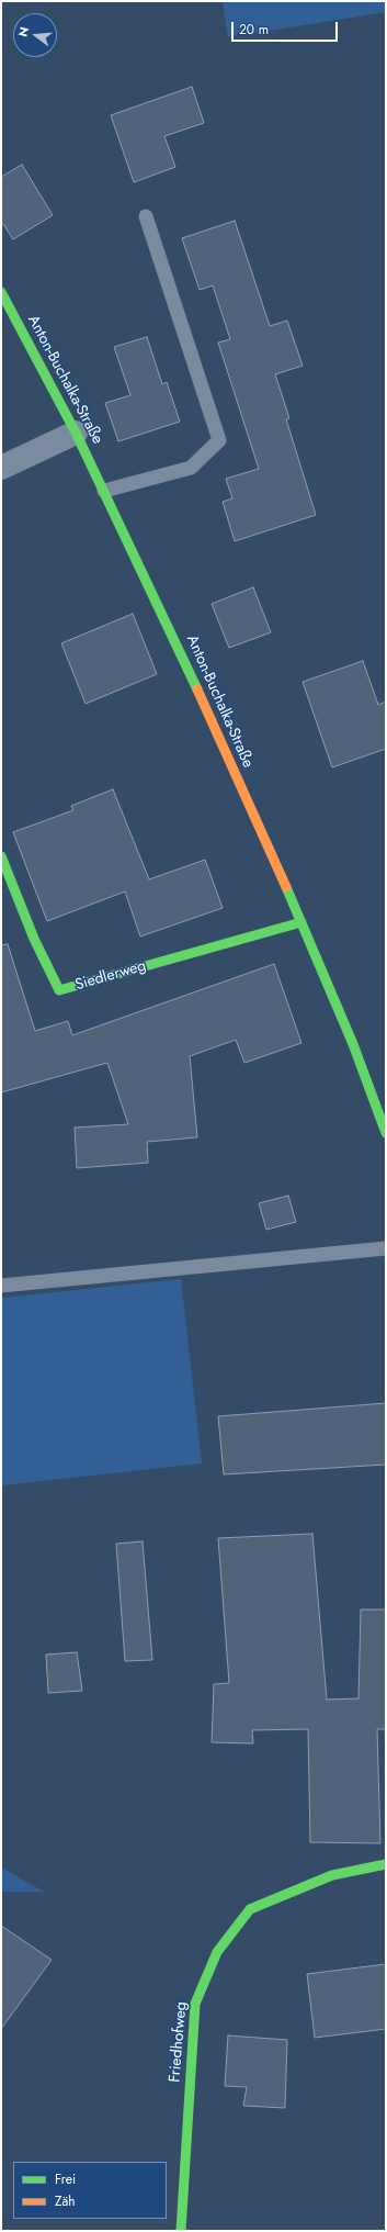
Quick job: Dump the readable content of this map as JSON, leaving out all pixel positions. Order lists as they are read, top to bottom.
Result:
{
  "streets": {
    "street": ["Anton-Buchalka-Straße", "Siedlerweg", "Friedhofweg"]
  },
  "crossings": [
    ["Anton-Buchalka-Straße", "Siedlerweg"]
  ],
  "legend": ["Frei", "Zäh"],
  "scale_bar": "20 m",
  "north": "left"
}
